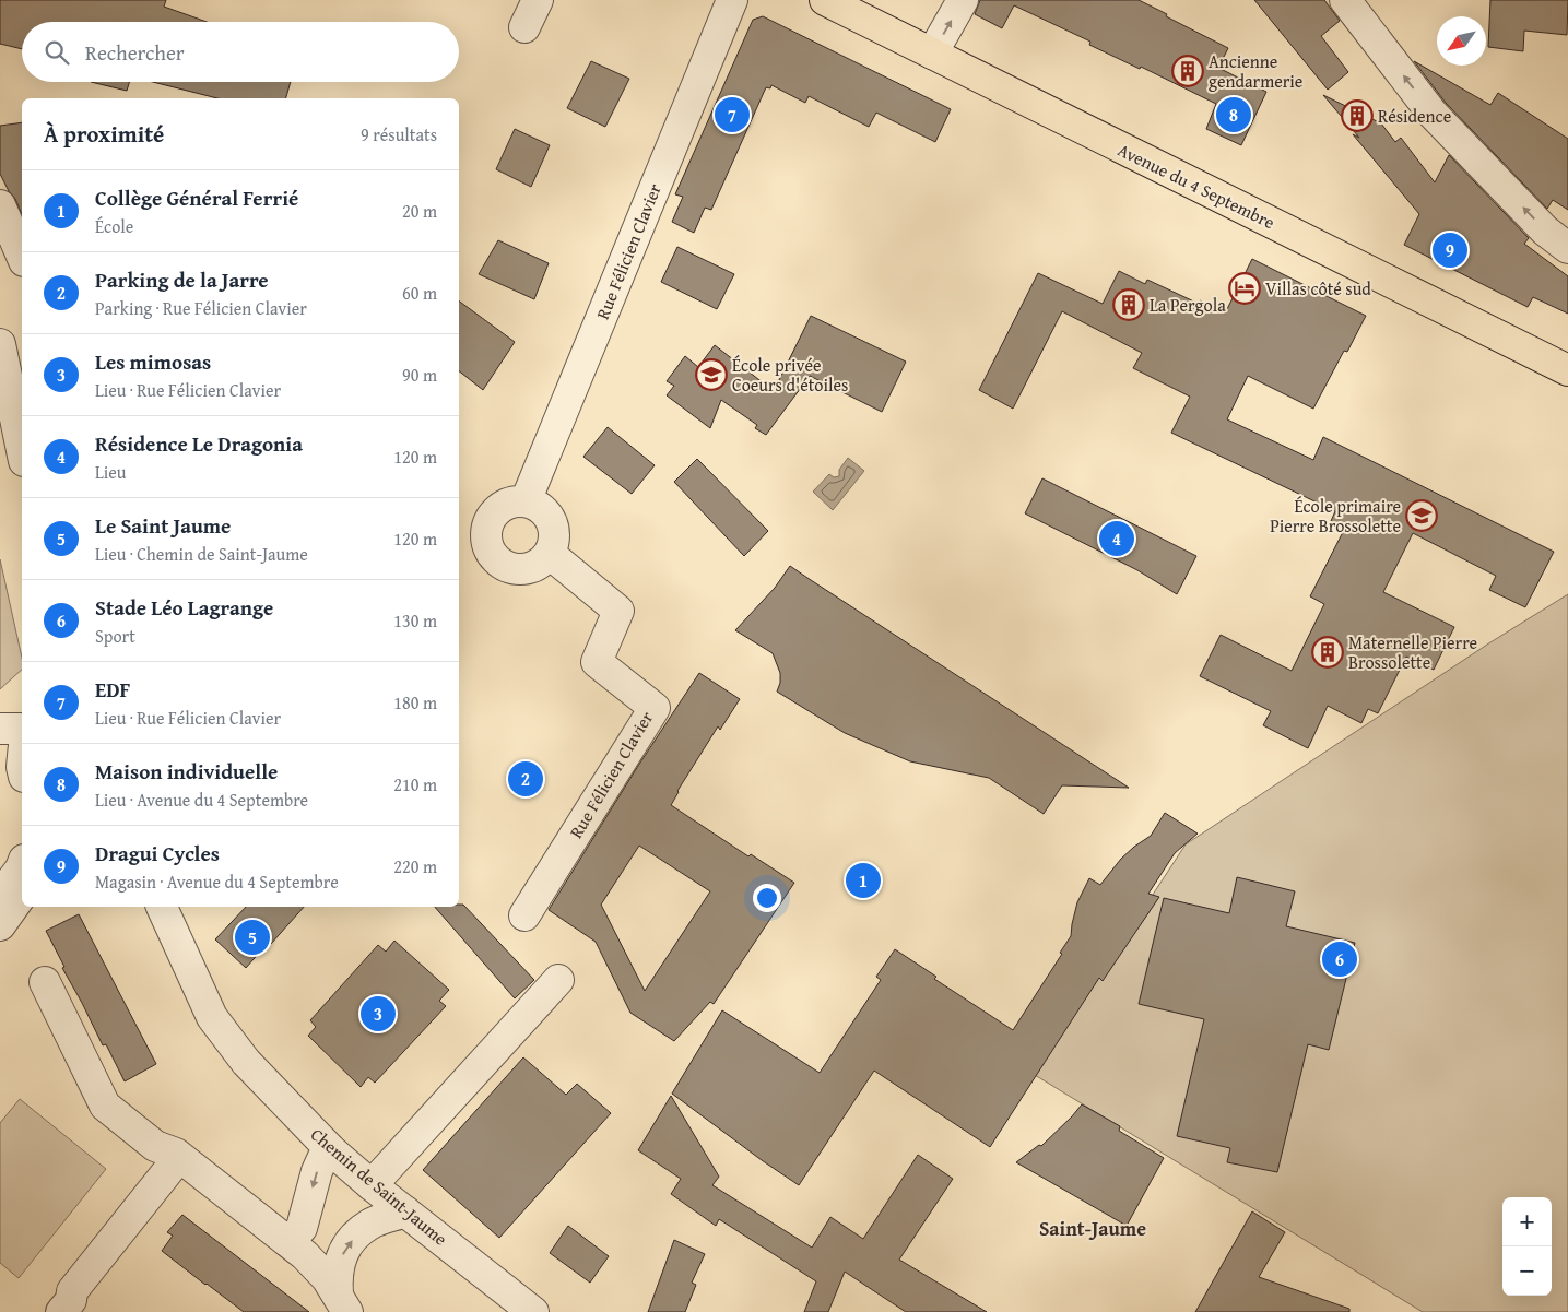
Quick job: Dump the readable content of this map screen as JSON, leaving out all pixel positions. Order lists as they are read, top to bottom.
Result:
{
  "streets": {
    "main road": ["Avenue du 4 Septembre"],
    "street": ["Rue Félicien Clavier", "Chemin de Saint-Jaume"]
  },
  "districts": ["Saint-Jaume"],
  "places": {
    "building": [
      "Ancienne gendarmerie",
      "Résidence",
      "La Pergola",
      "Maternelle Pierre Brossolette"
    ],
    "hotel": ["Villas côté sud"],
    "school or university": ["École privée Coeurs d'étoiles", "École primaire Pierre Brossolette"]
  },
  "north": "bottom left",
  "page": {
    "search": "Rechercher",
    "pins": [
      "7",
      "8",
      "9",
      "4",
      "2",
      "1",
      "5",
      "6",
      "3"
    ],
    "heading": ["À proximité", "9 résultats"],
    "list": [
      {
        "mark": "1",
        "name": "Collège Général Ferrié",
        "note": "École",
        "value": "20 m"
      },
      {
        "mark": "2",
        "name": "Parking de la Jarre",
        "note": "Parking · Rue Félicien Clavier",
        "value": "60 m"
      },
      {
        "mark": "3",
        "name": "Les mimosas",
        "note": "Lieu · Rue Félicien Clavier",
        "value": "90 m"
      },
      {
        "mark": "4",
        "name": "Résidence Le Dragonia",
        "note": "Lieu",
        "value": "120 m"
      },
      {
        "mark": "5",
        "name": "Le Saint Jaume",
        "note": "Lieu · Chemin de Saint-Jaume",
        "value": "120 m"
      },
      {
        "mark": "6",
        "name": "Stade Léo Lagrange",
        "note": "Sport",
        "value": "130 m"
      },
      {
        "mark": "7",
        "name": "EDF",
        "note": "Lieu · Rue Félicien Clavier",
        "value": "180 m"
      },
      {
        "mark": "8",
        "name": "Maison individuelle",
        "note": "Lieu · Avenue du 4 Septembre",
        "value": "210 m"
      },
      {
        "mark": "9",
        "name": "Dragui Cycles",
        "note": "Magasin · Avenue du 4 Septembre",
        "value": "220 m"
      }
    ],
    "map_buttons": ["+", "−"]
  }
}
